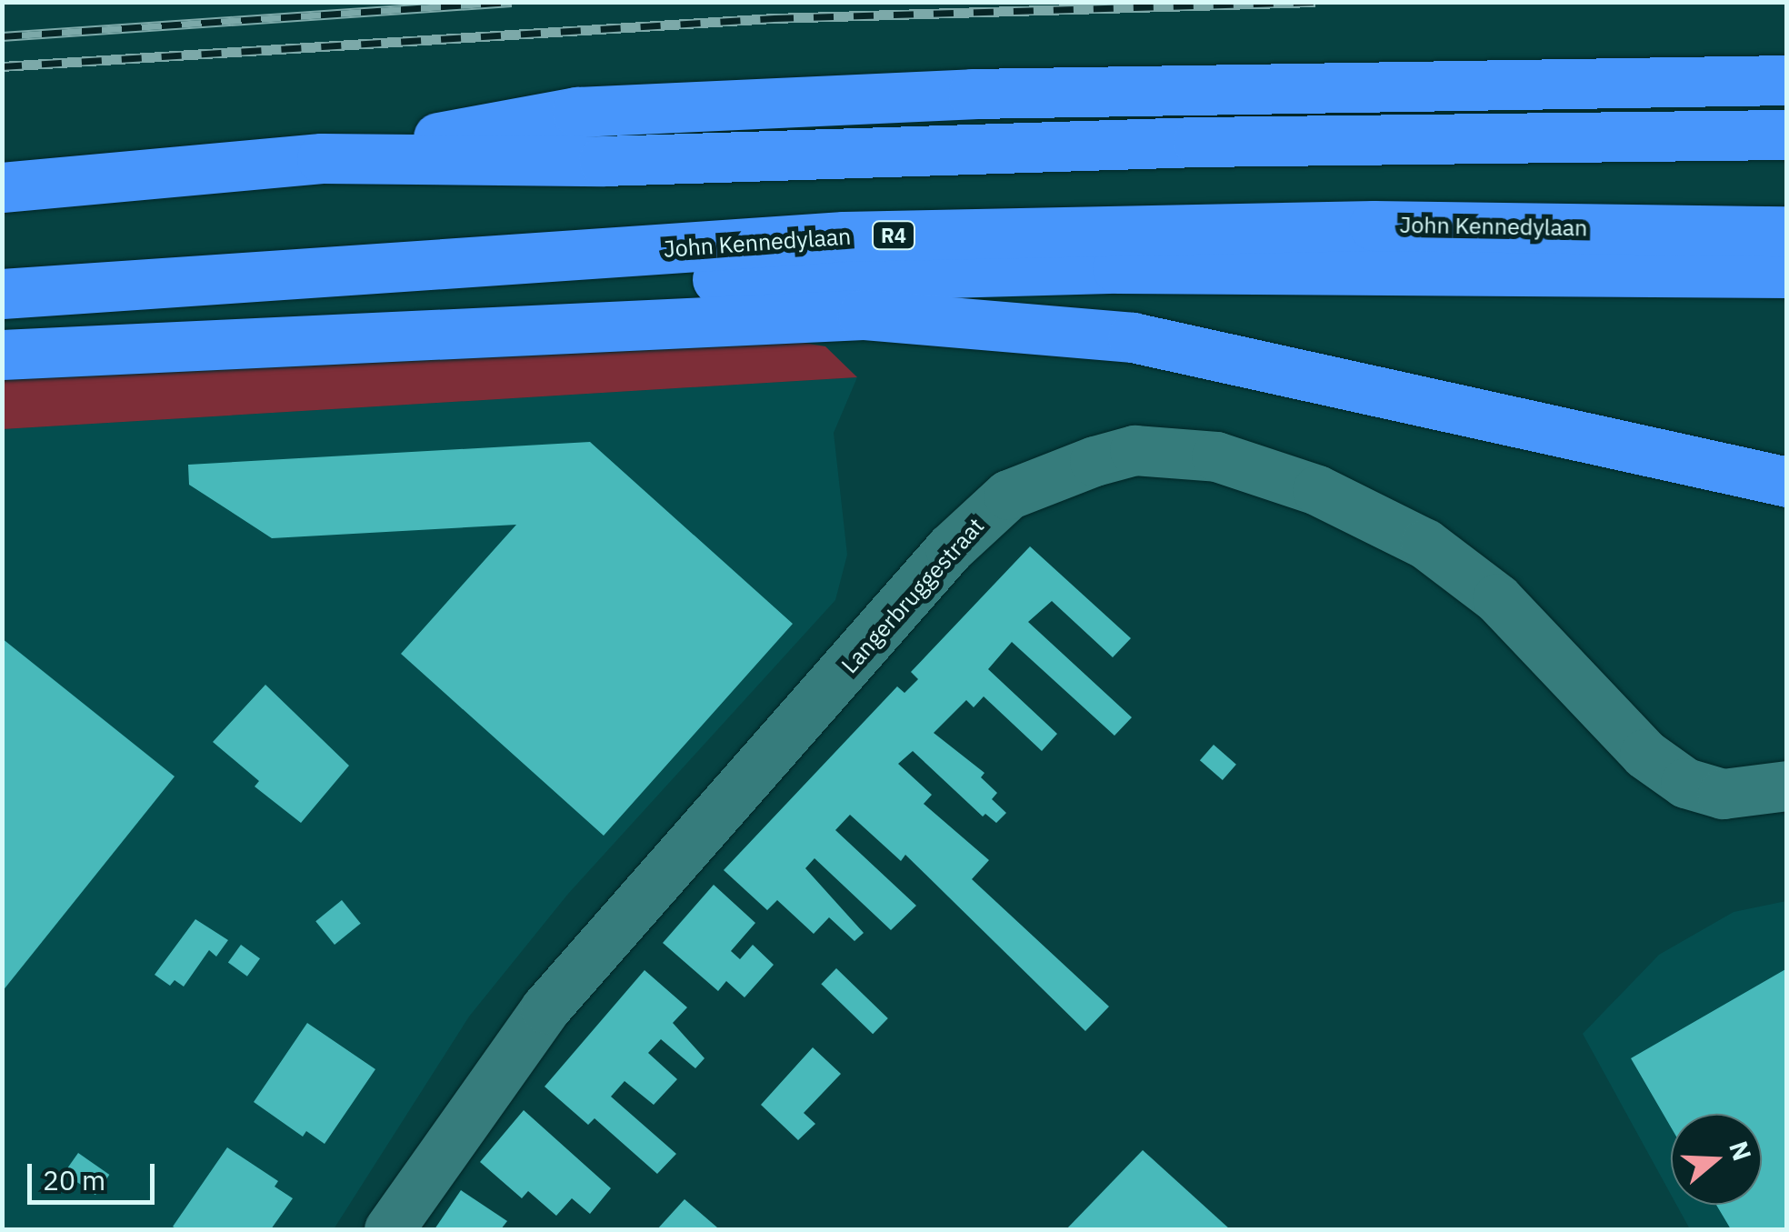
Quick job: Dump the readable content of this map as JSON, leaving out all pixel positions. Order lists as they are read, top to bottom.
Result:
{
  "streets": {
    "highway": ["John Kennedylaan", "R4"],
    "street": ["Langerbruggestraat"]
  },
  "scale_bar": "20 m",
  "north": "right"
}
